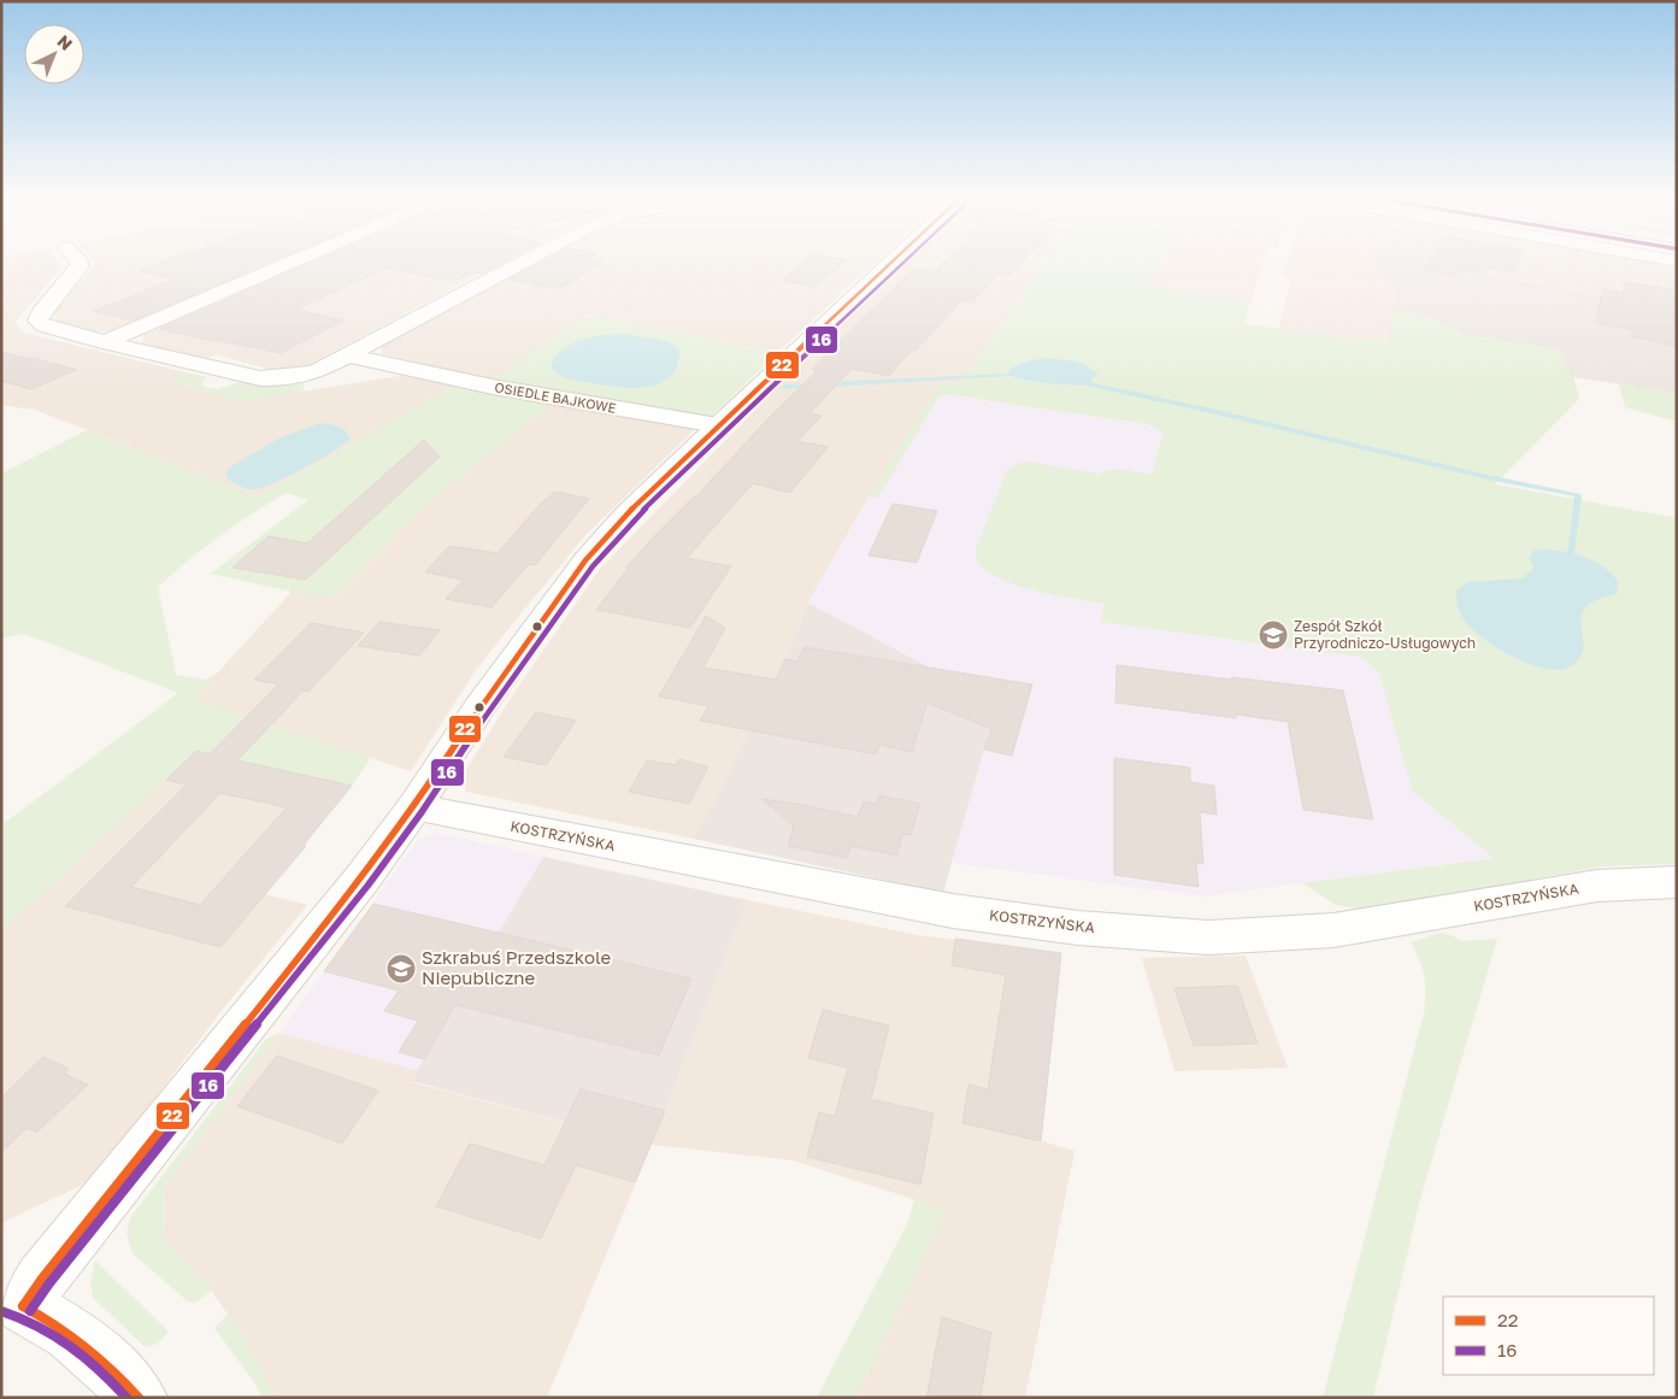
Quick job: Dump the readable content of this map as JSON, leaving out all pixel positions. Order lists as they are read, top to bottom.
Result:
{
  "streets": {
    "street": ["OSIEDLE BAJKOWE", "KOSTRZYŃSKA"]
  },
  "places": {
    "school or university": ["Zespół Szkół Przyrodniczo-Usługowych", "Szkrabuś Przedszkole Niepubliczne"]
  },
  "lines": ["transit line 22", "transit line 16"],
  "legend": ["22", "16"],
  "north": "top right"
}
